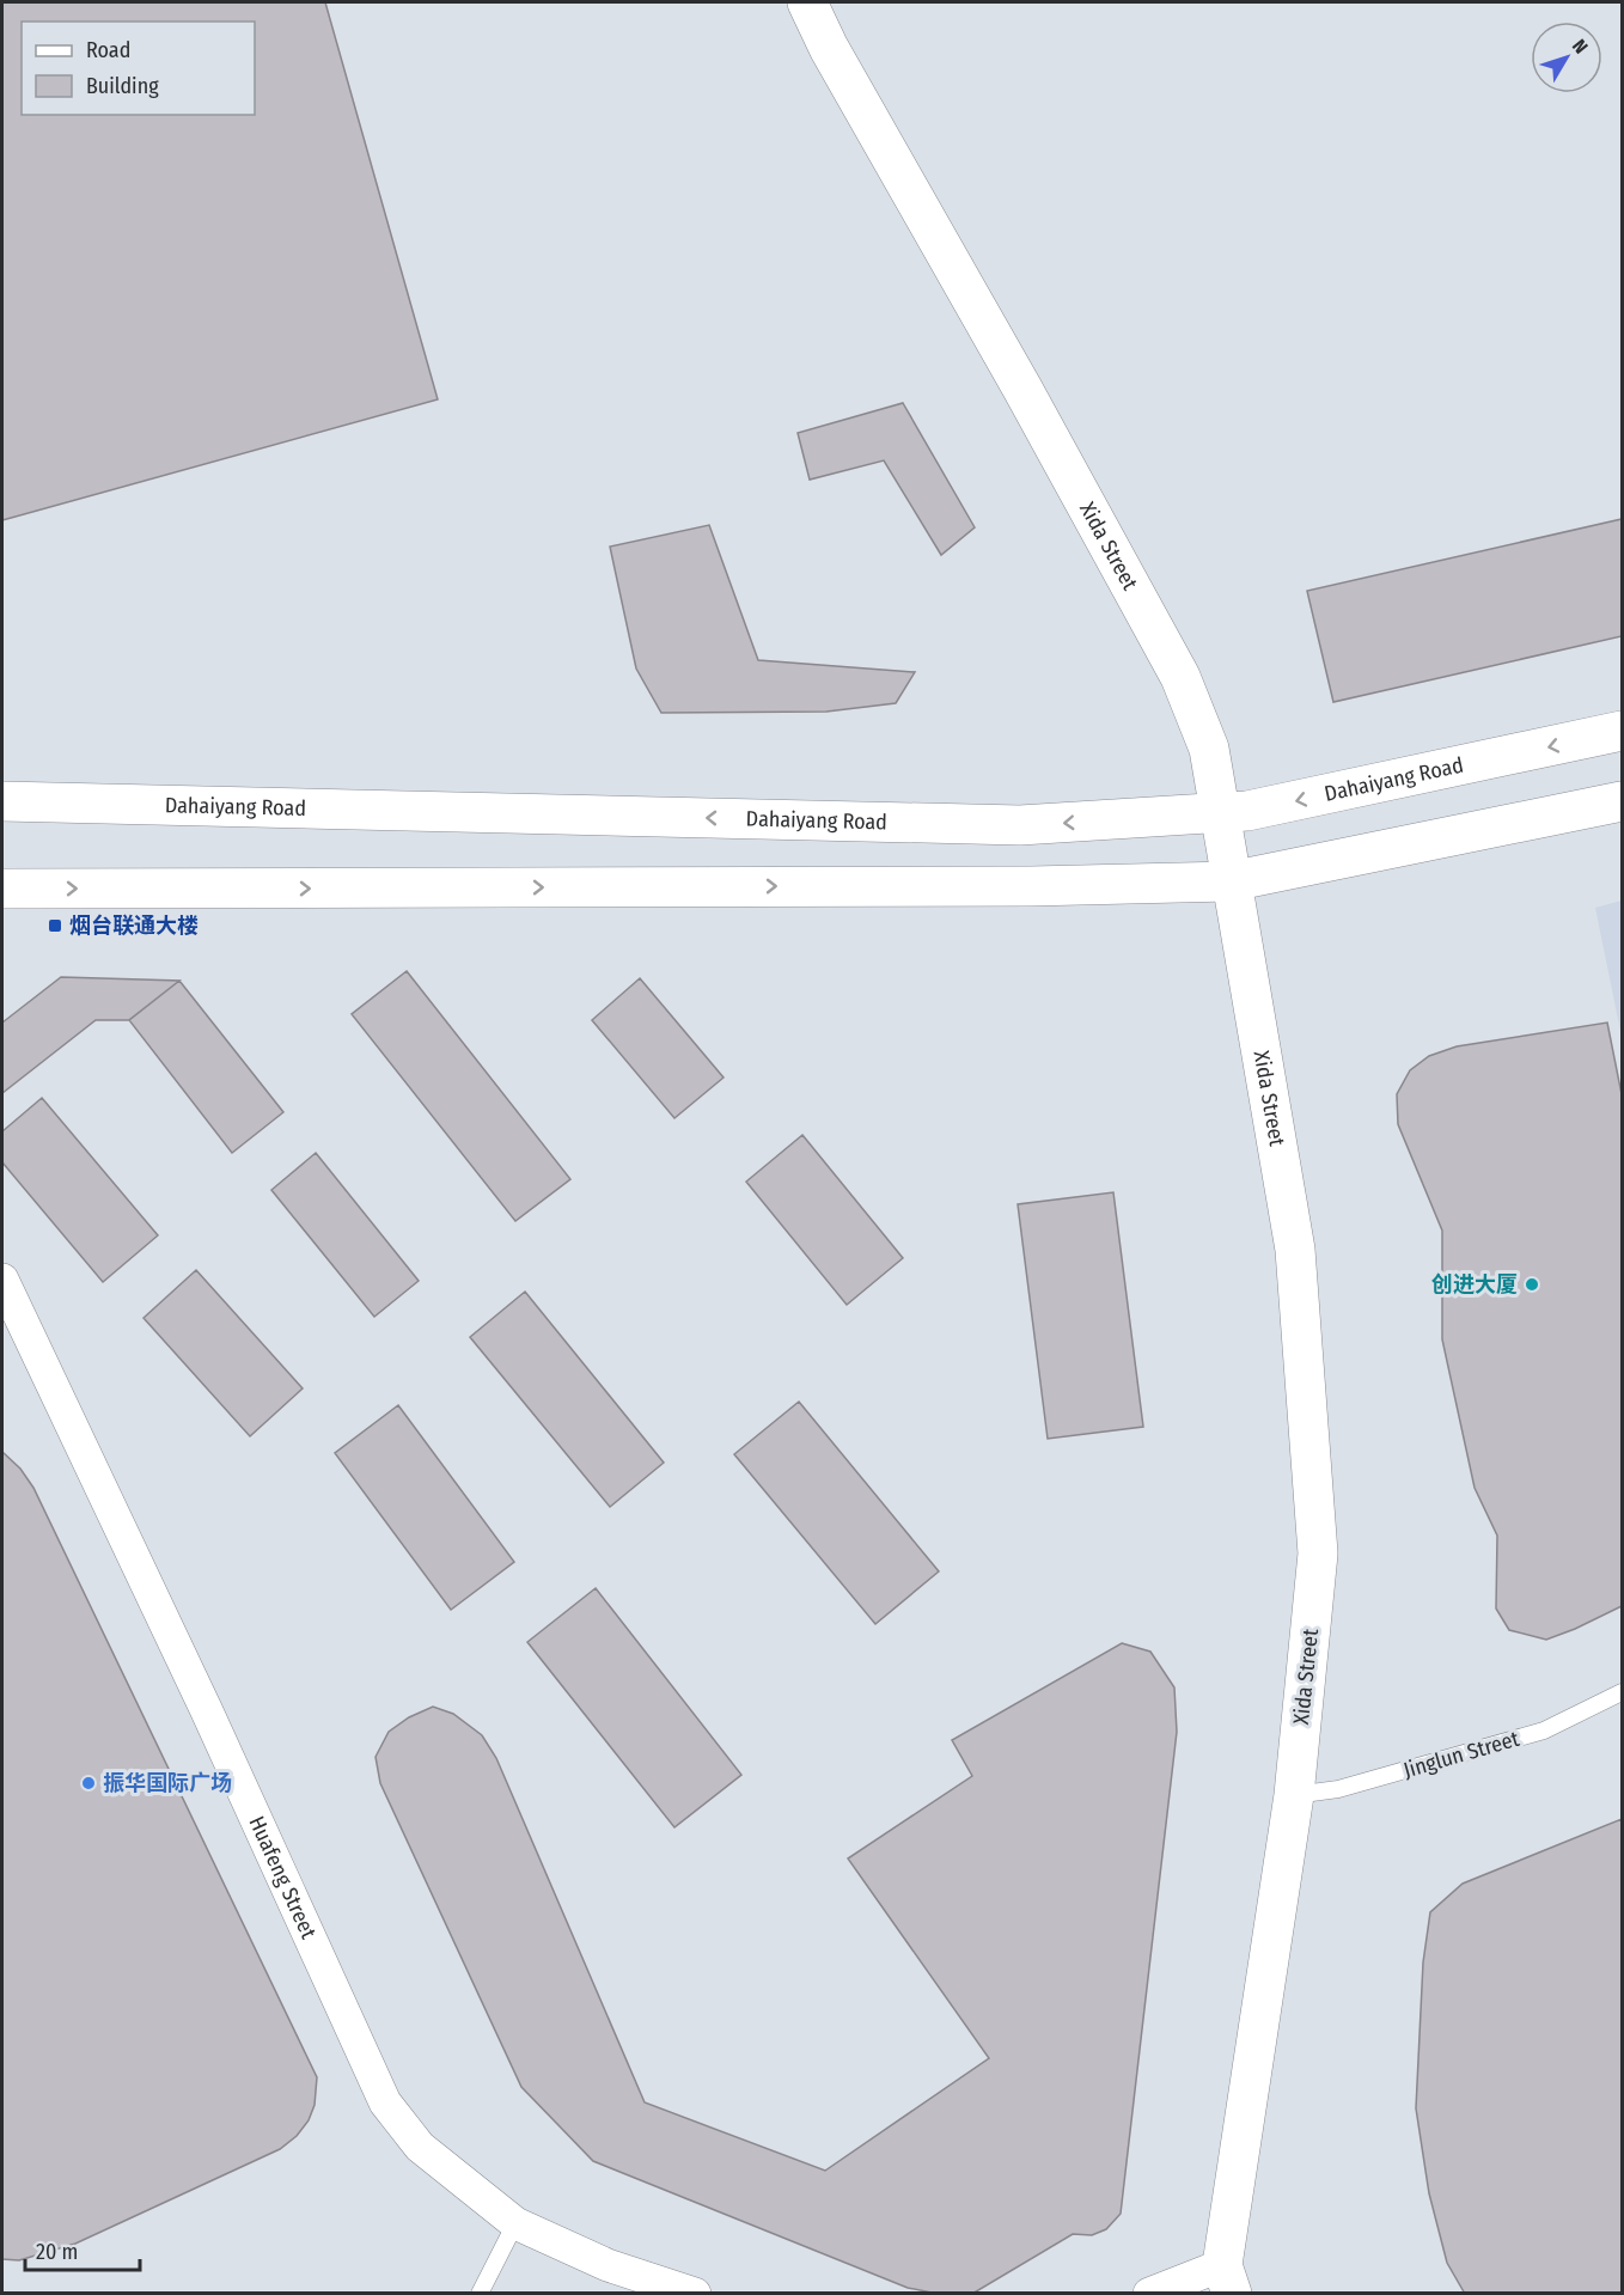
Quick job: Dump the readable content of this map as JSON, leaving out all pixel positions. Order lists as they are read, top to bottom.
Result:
{
  "streets": {
    "main road": ["Xida Street", "Dahaiyang Road"],
    "street": ["Huafeng Street"],
    "lane": ["Jinglun Street"]
  },
  "crossings": [
    ["Xida Street", "Dahaiyang Road"],
    ["Xida Street", "Jinglun Street"]
  ],
  "places": {
    "transit": ["烟台联通大楼"],
    "other": ["创进大厦", "振华国际广场"]
  },
  "legend": ["Road", "Building"],
  "scale_bar": "20 m",
  "north": "top right"
}
